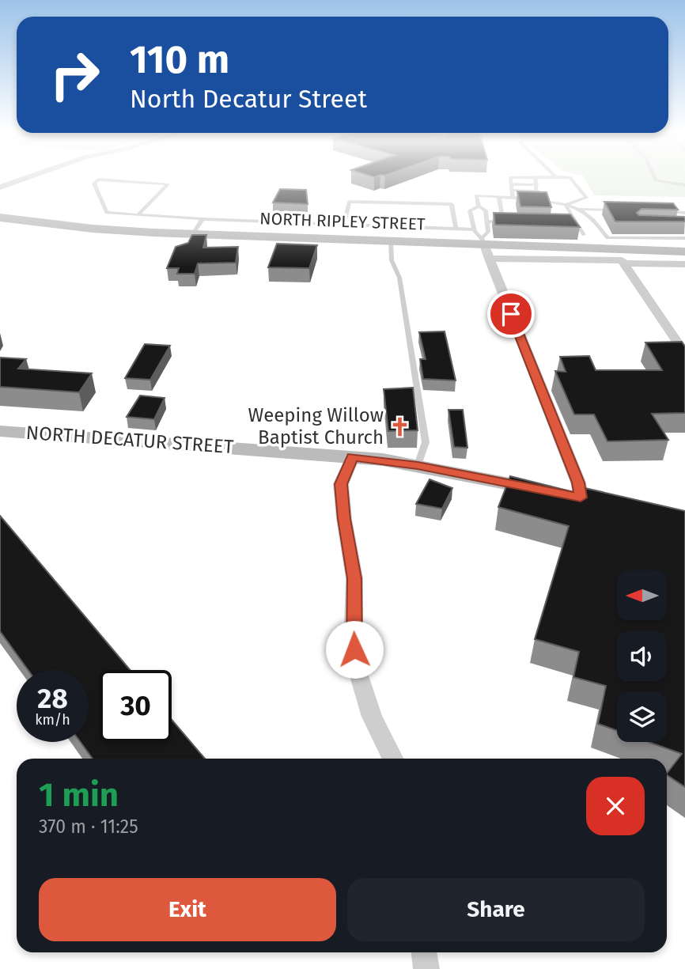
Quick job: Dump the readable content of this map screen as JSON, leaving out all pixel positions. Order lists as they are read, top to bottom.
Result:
{
  "streets": {
    "main road": ["NORTH RIPLEY STREET", "NORTH DECATUR STREET"]
  },
  "places": {
    "church": ["Weeping Willow Baptist Church"]
  },
  "north": "left",
  "page": {
    "turn": ["110 m", "North Decatur Street"],
    "speed": "28 km/h",
    "limit": "30",
    "heading": ["1 min", "370 m · 11:25"],
    "buttons": ["Exit", "Share"]
  }
}
